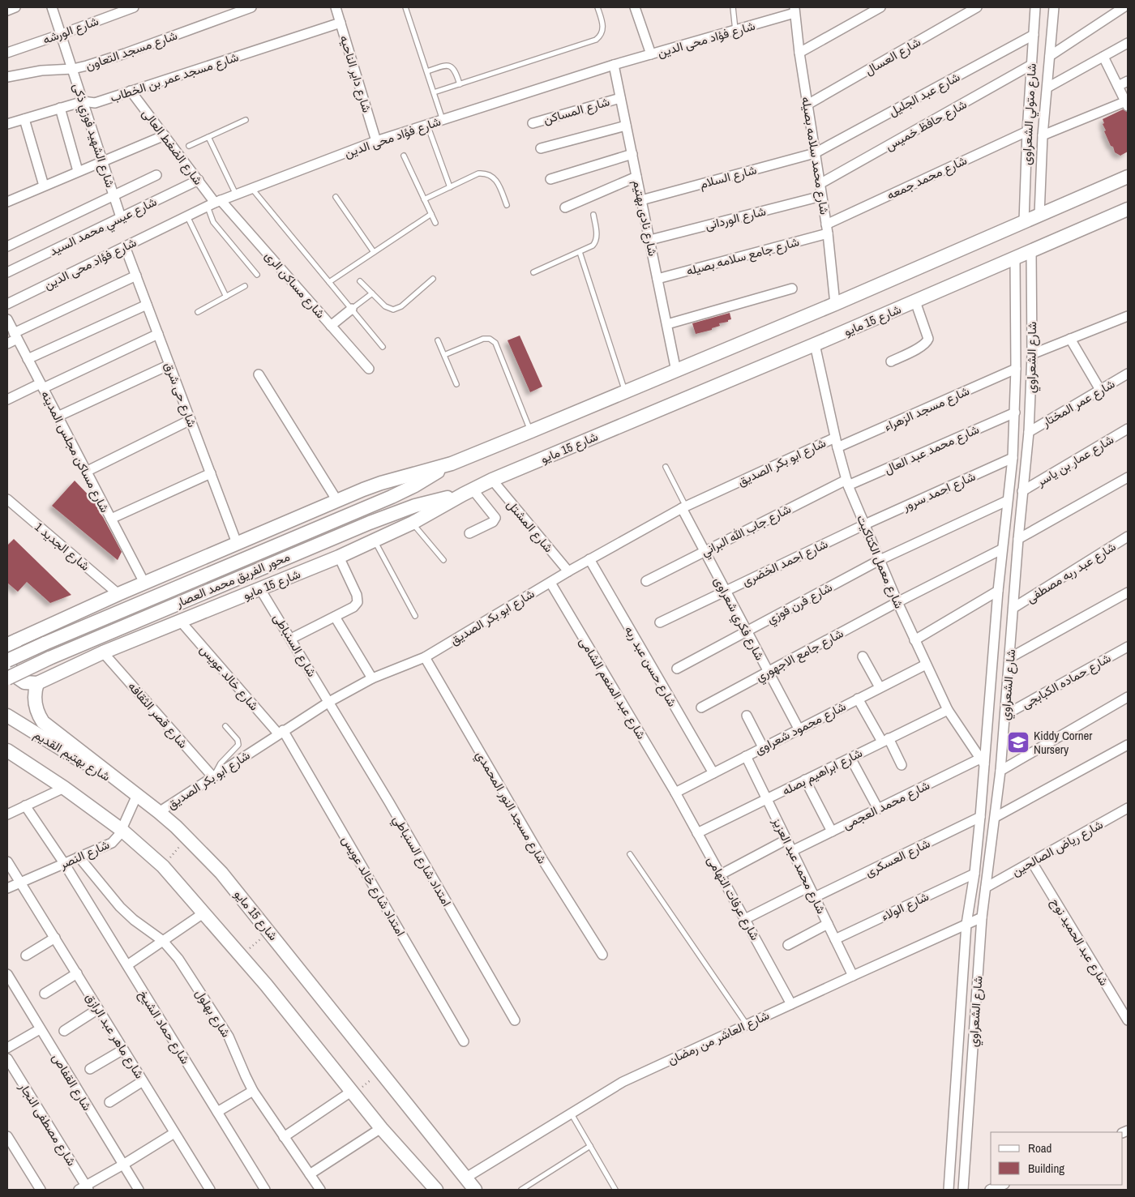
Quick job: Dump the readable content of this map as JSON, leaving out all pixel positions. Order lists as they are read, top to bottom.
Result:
{
  "streets": {
    "main road": ["شارع 15 مايو", "محور الفريق محمد العصار", "شارع بهتيم القديم"],
    "street": [
      "شارع الورشه",
      "شارع فؤاد محى الدين",
      "شارع مسجد التعاون",
      "شارع العسال",
      "شارع داير الناحيه",
      "شارع مسجد عمر بن الخطاب",
      "شارع عبد الجليل",
      "شارع المساكن",
      "شارع متولي الشعراوى",
      "شارع حافظ خميس",
      "شارع الشهيد فوزي ذكى",
      "شارع الضغط العالى",
      "شارع محمد سلامه بصيله",
      "شارع السلام",
      "شارع محمد جمعه",
      "شارع نادى بهتيم",
      "شارع الوردانى",
      "شارع عيسي محمد السيد",
      "شارع جامع سلامه بصيله",
      "شارع مساكن الرى",
      "شارع الشعراوي",
      "شارع حى شرق",
      "شارع عمر المختار",
      "شارع مسجد الزهراء",
      "شارع محمد عبد العال",
      "شارع مساكن مجلس المدينه",
      "شارع عمار بن ياسر",
      "شارع ابو بكر الصديق",
      "شارع احمد سرور",
      "شارع المشتل",
      "شارع جاب الله البراني",
      "شارع الجديد 1",
      "شارع معمل الكتاكيت",
      "شارع احمد الخضرى",
      "شارع عبد ربه مصطفى",
      "شارع فرن فوزي",
      "شارع فكري شعراوى",
      "شارع السنباطى",
      "شارع جامع الاجهوري",
      "شارع حسن عبد ربه",
      "شارع خالد عويس",
      "شارع حماده الكبابجى",
      "شارع عبد المنعم الشامى",
      "شارع قصر الثقافه",
      "شارع محمود شعراوى",
      "شارع ابراهيم بصله",
      "شارع محمد العجمى",
      "شارع مسجد النور المحمدي",
      "شارع رياض الصالحين",
      "شارع النصر",
      "شارع العسكرى",
      "امتداد شارع السنباطي",
      "شارع محمد عبد العزيز",
      "امتداد شارع خالد عويس",
      "شارع عرفات التهامى",
      "شارع الولاء",
      "شارع عبد الحميد نوح",
      "شارع بهلول",
      "شارع حماد الشيخ",
      "شارع ماهر عبد الرازق",
      "شارع العاشر من رمضان",
      "شارع القفاص",
      "شارع مصطفى النجار"
    ]
  },
  "crossings": [
    ["شارع الورشه", "شارع الشهيد فوزي ذكى"],
    ["شارع فؤاد محى الدين", "شارع داير الناحيه"],
    ["شارع فؤاد محى الدين", "شارع الضغط العالى"],
    ["شارع فؤاد محى الدين", "شارع محمد سلامه بصيله"],
    ["شارع فؤاد محى الدين", "شارع نادى بهتيم"],
    ["شارع فؤاد محى الدين", "شارع مساكن الرى"],
    ["شارع فؤاد محى الدين", "شارع حى شرق"],
    ["شارع مسجد التعاون", "شارع الشهيد فوزي ذكى"],
    ["شارع العسال", "شارع محمد سلامه بصيله"],
    ["شارع داير الناحيه", "شارع مسجد عمر بن الخطاب"],
    ["شارع مسجد عمر بن الخطاب", "شارع الشهيد فوزي ذكى"],
    ["شارع مسجد عمر بن الخطاب", "شارع الضغط العالى"],
    ["شارع عبد الجليل", "شارع متولي الشعراوى"],
    ["شارع عبد الجليل", "شارع محمد سلامه بصيله"],
    ["شارع عبد الجليل", "شارع السلام"],
    ["شارع المساكن", "شارع نادى بهتيم"],
    ["شارع متولي الشعراوى", "شارع حافظ خميس"],
    ["شارع متولي الشعراوى", "شارع محمد جمعه"],
    ["شارع حافظ خميس", "شارع محمد سلامه بصيله"],
    ["شارع الشهيد فوزي ذكى", "شارع عيسي محمد السيد"],
    ["شارع الضغط العالى", "شارع عيسي محمد السيد"],
    ["شارع الضغط العالى", "شارع مساكن الرى"],
    ["شارع محمد سلامه بصيله", "شارع السلام"],
    ["شارع محمد سلامه بصيله", "شارع محمد جمعه"],
    ["شارع محمد سلامه بصيله", "شارع الوردانى"],
    ["شارع محمد سلامه بصيله", "شارع جامع سلامه بصيله"],
    ["شارع السلام", "شارع نادى بهتيم"],
    ["شارع محمد جمعه", "شارع جامع سلامه بصيله"],
    ["شارع نادى بهتيم", "شارع الوردانى"],
    ["شارع نادى بهتيم", "شارع جامع سلامه بصيله"],
    ["شارع 15 مايو", "شارع الشعراوي"],
    ["شارع 15 مايو", "شارع ابو بكر الصديق"],
    ["شارع 15 مايو", "شارع المشتل"],
    ["شارع 15 مايو", "شارع معمل الكتاكيت"],
    ["شارع 15 مايو", "محور الفريق محمد العصار"],
    ["شارع 15 مايو", "شارع السنباطى"],
    ["شارع 15 مايو", "شارع خالد عويس"],
    ["شارع 15 مايو", "شارع قصر الثقافه"],
    ["شارع 15 مايو", "شارع بهتيم القديم"],
    ["شارع 15 مايو", "شارع النصر"],
    ["شارع 15 مايو", "شارع العاشر من رمضان"],
    ["شارع الشعراوي", "شارع عمر المختار"],
    ["شارع الشعراوي", "شارع مسجد الزهراء"],
    ["شارع الشعراوي", "شارع محمد عبد العال"],
    ["شارع الشعراوي", "شارع عمار بن ياسر"],
    ["شارع الشعراوي", "شارع احمد سرور"],
    ["شارع الشعراوي", "شارع معمل الكتاكيت"],
    ["شارع الشعراوي", "شارع عبد ربه مصطفى"],
    ["شارع الشعراوي", "شارع فرن فوزي"],
    ["شارع الشعراوي", "شارع جامع الاجهوري"],
    ["شارع الشعراوي", "شارع حماده الكبابجى"],
    ["شارع الشعراوي", "شارع محمد العجمى"],
    ["شارع الشعراوي", "شارع رياض الصالحين"],
    ["شارع الشعراوي", "شارع العسكرى"],
    ["شارع الشعراوي", "شارع الولاء"],
    ["شارع الشعراوي", "شارع العاشر من رمضان"],
    ["شارع مسجد الزهراء", "شارع معمل الكتاكيت"],
    ["شارع محمد عبد العال", "شارع جاب الله البراني"],
    ["شارع محمد عبد العال", "شارع معمل الكتاكيت"],
    ["شارع ابو بكر الصديق", "شارع المشتل"],
    ["شارع ابو بكر الصديق", "شارع معمل الكتاكيت"],
    ["شارع ابو بكر الصديق", "شارع فكري شعراوى"],
    ["شارع ابو بكر الصديق", "شارع السنباطى"],
    ["شارع ابو بكر الصديق", "شارع حسن عبد ربه"],
    ["شارع ابو بكر الصديق", "شارع خالد عويس"],
    ["شارع ابو بكر الصديق", "شارع عبد المنعم الشامى"],
    ["شارع ابو بكر الصديق", "شارع قصر الثقافه"],
    ["شارع ابو بكر الصديق", "شارع مسجد النور المحمدي"],
    ["شارع ابو بكر الصديق", "امتداد شارع السنباطي"],
    ["شارع ابو بكر الصديق", "امتداد شارع خالد عويس"],
    ["شارع احمد سرور", "شارع معمل الكتاكيت"],
    ["شارع احمد سرور", "شارع احمد الخضرى"],
    ["شارع جاب الله البراني", "شارع معمل الكتاكيت"],
    ["شارع جاب الله البراني", "شارع فكري شعراوى"],
    ["شارع معمل الكتاكيت", "شارع احمد الخضرى"],
    ["شارع معمل الكتاكيت", "شارع فرن فوزي"],
    ["شارع معمل الكتاكيت", "شارع جامع الاجهوري"],
    ["شارع معمل الكتاكيت", "شارع محمود شعراوى"],
    ["شارع معمل الكتاكيت", "شارع ابراهيم بصله"],
    ["شارع معمل الكتاكيت", "شارع محمد العجمى"],
    ["شارع احمد الخضرى", "شارع فكري شعراوى"],
    ["شارع فرن فوزي", "شارع فكري شعراوى"],
    ["شارع فكري شعراوى", "شارع جامع الاجهوري"],
    ["شارع فكري شعراوى", "شارع محمود شعراوى"],
    ["شارع السنباطى", "امتداد شارع السنباطي"],
    ["شارع حسن عبد ربه", "شارع محمود شعراوى"],
    ["شارع خالد عويس", "امتداد شارع خالد عويس"],
    ["شارع عبد المنعم الشامى", "شارع محمود شعراوى"],
    ["شارع عبد المنعم الشامى", "شارع عرفات التهامى"],
    ["شارع محمود شعراوى", "شارع محمد عبد العزيز"],
    ["شارع محمود شعراوى", "شارع عرفات التهامى"],
    ["شارع بهتيم القديم", "شارع النصر"],
    ["شارع ابراهيم بصله", "شارع محمد عبد العزيز"],
    ["شارع ابراهيم بصله", "شارع عرفات التهامى"],
    ["شارع محمد العجمى", "شارع محمد عبد العزيز"],
    ["شارع رياض الصالحين", "شارع عبد الحميد نوح"],
    ["شارع النصر", "شارع بهلول"],
    ["شارع النصر", "شارع حماد الشيخ"],
    ["شارع النصر", "شارع ماهر عبد الرازق"],
    ["شارع العسكرى", "شارع محمد عبد العزيز"],
    ["شارع محمد عبد العزيز", "شارع الولاء"],
    ["شارع محمد عبد العزيز", "شارع العاشر من رمضان"],
    ["شارع عرفات التهامى", "شارع العاشر من رمضان"]
  ],
  "places": {
    "school or university": ["Kiddy Corner Nursery"]
  },
  "legend": ["Road", "Building"]
}
